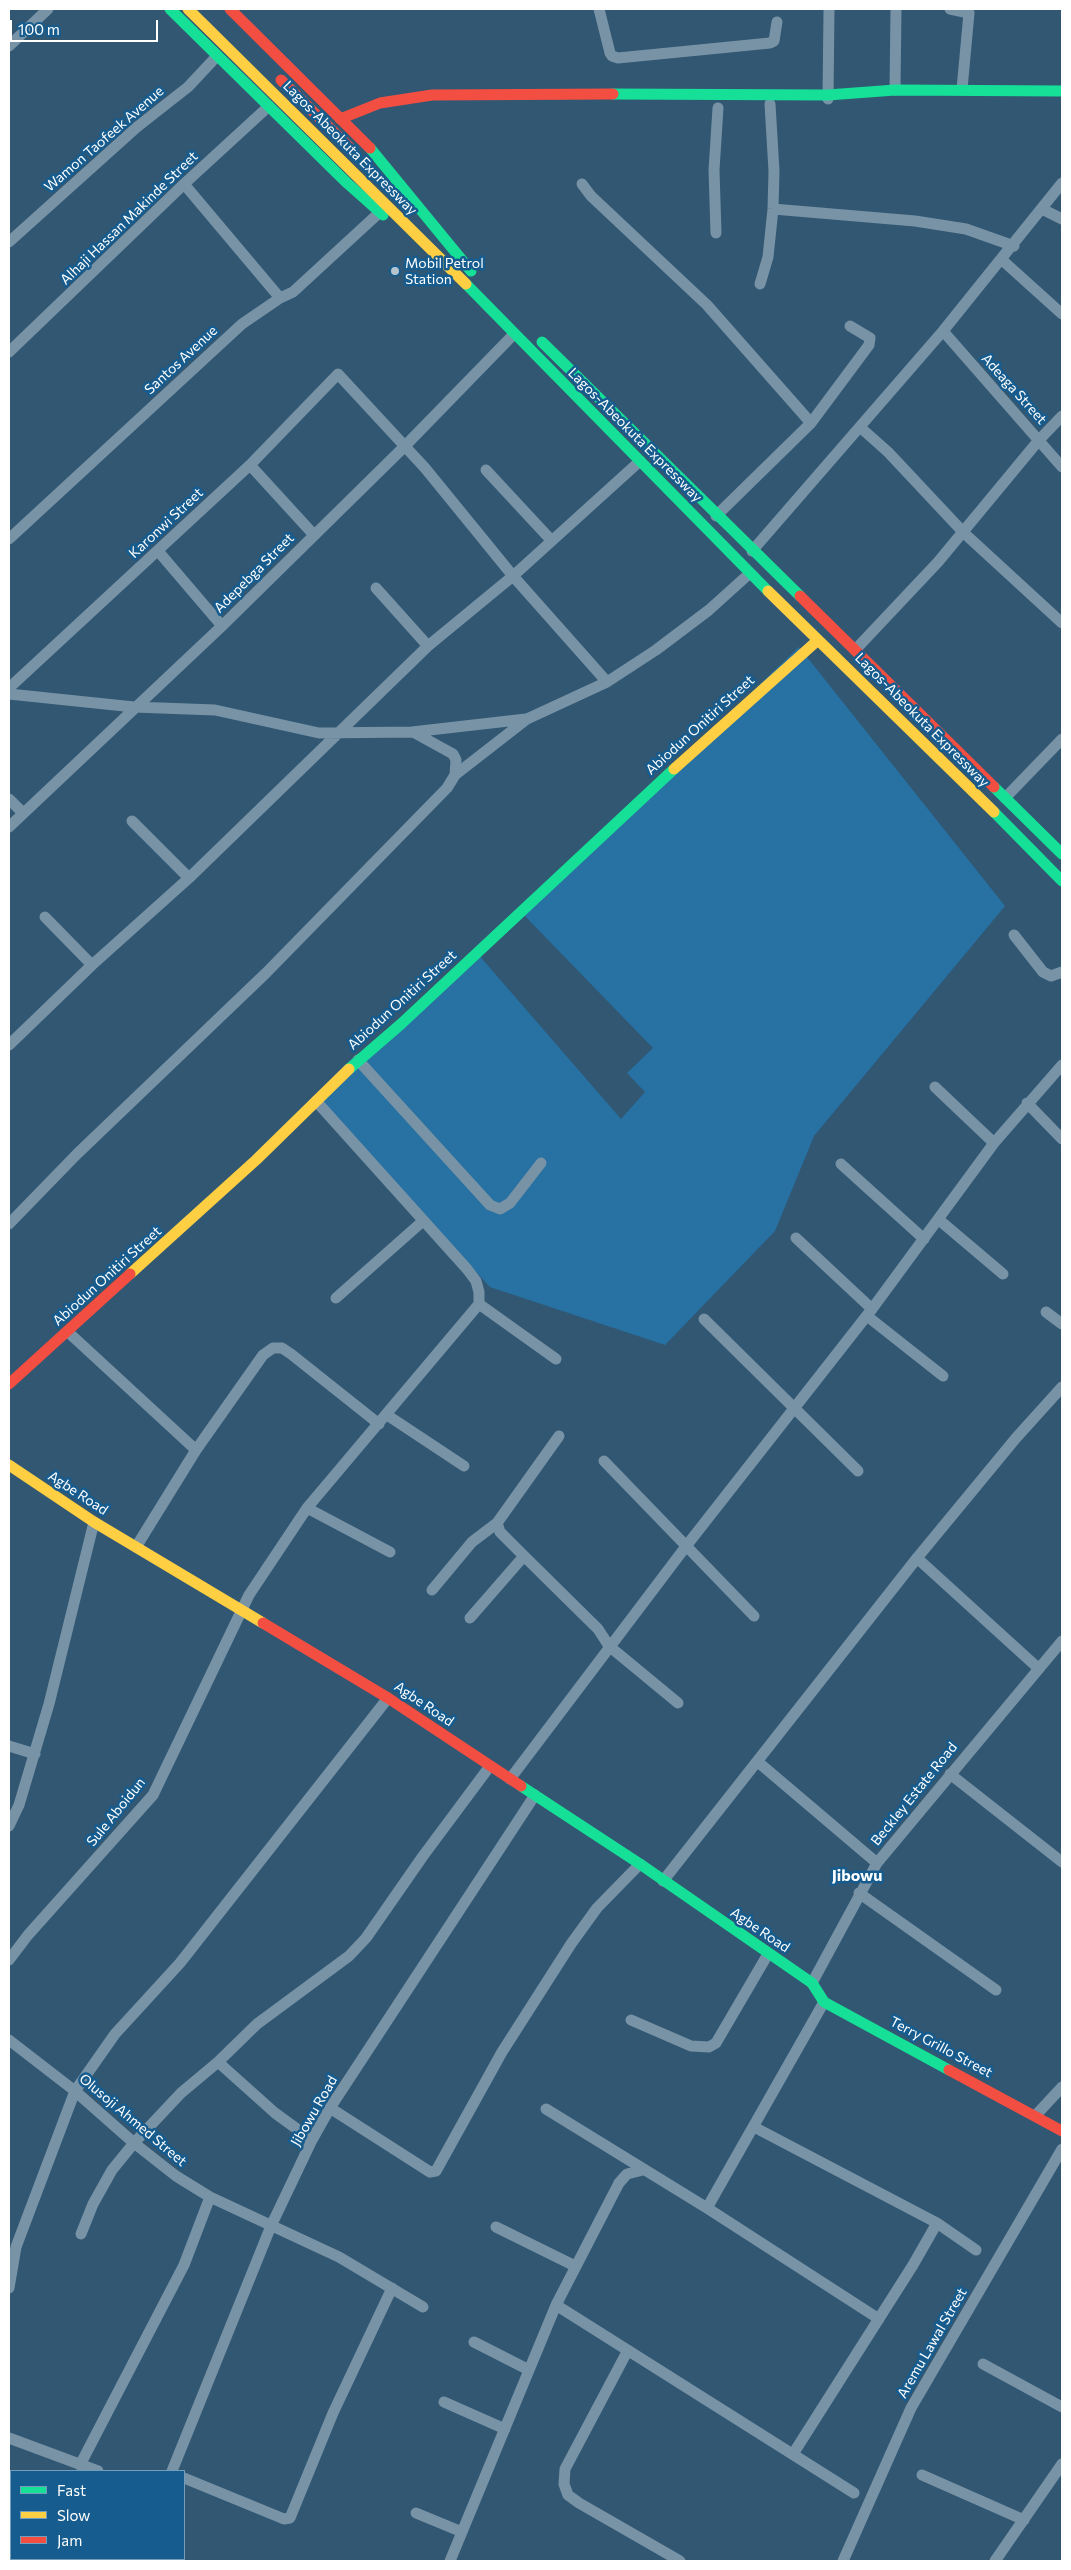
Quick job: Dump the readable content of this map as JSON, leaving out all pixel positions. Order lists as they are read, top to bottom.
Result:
{
  "streets": {
    "main road": [
      "Lagos-Abeokuta Expressway",
      "Abiodun Onitiri Street",
      "Agbe Road",
      "Terry Grillo Street"
    ],
    "street": [
      "Wamon Taofeek Avenue",
      "Alhaji Hassan Makinde Street",
      "Santos Avenue",
      "Adeaga Street",
      "Karonwi Street",
      "Adepebga Street",
      "Beckley Estate Road",
      "Sule Aboidun",
      "Jibowu Road",
      "Olusoji Ahmed Street",
      "Aremu Lawal Street"
    ]
  },
  "crossings": [
    ["Lagos-Abeokuta Expressway", "Adepebga Street"],
    ["Lagos-Abeokuta Expressway", "Abiodun Onitiri Street"],
    ["Karonwi Street", "Adepebga Street"],
    ["Agbe Road", "Beckley Estate Road"],
    ["Agbe Road", "Sule Aboidun"],
    ["Agbe Road", "Terry Grillo Street"],
    ["Agbe Road", "Jibowu Road"],
    ["Beckley Estate Road", "Terry Grillo Street"],
    ["Jibowu Road", "Olusoji Ahmed Street"]
  ],
  "districts": ["Jibowu"],
  "places": ["Mobil Petrol Station"],
  "legend": ["Fast", "Slow", "Jam"],
  "scale_bar": "100 m"
}
